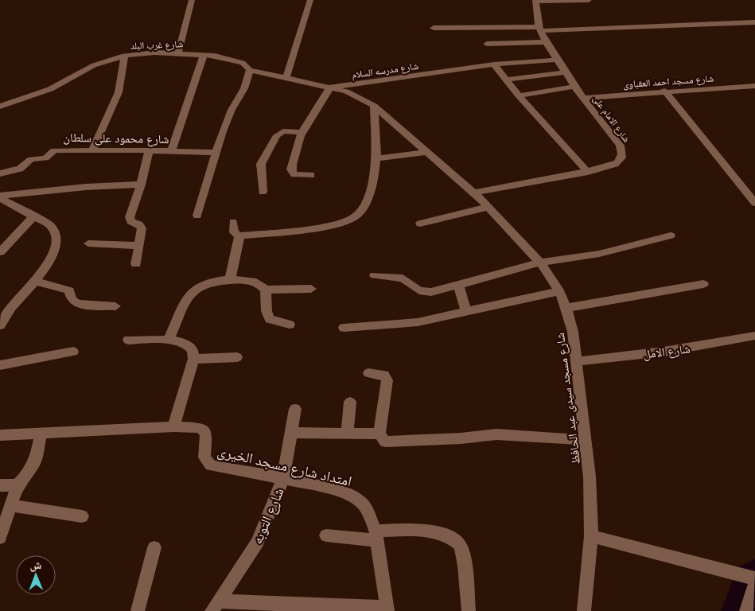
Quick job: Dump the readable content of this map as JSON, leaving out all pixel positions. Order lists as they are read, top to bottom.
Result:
{
  "streets": {
    "street": [
      "شارع غرب البلد",
      "شارع مدرسه السلام",
      "شارع مسجد احمد العقباوى",
      "شارع الامام على",
      "شارع محمود على سلطان",
      "شارع الامل",
      "شارع مسجد سيدى عبد الحافظ",
      "امتداد شارع مسجد الخيرى",
      "شارع التوبه"
    ]
  },
  "crossings": [
    ["شارع غرب البلد", "شارع مسجد سيدى عبد الحافظ"],
    ["شارع مدرسه السلام", "شارع الامام على"],
    ["شارع مدرسه السلام", "شارع مسجد سيدى عبد الحافظ"],
    ["شارع مسجد احمد العقباوى", "شارع الامام على"],
    ["شارع الامام على", "شارع مسجد سيدى عبد الحافظ"],
    ["شارع الامل", "شارع مسجد سيدى عبد الحافظ"],
    ["امتداد شارع مسجد الخيرى", "شارع التوبه"]
  ],
  "north": "top"
}
